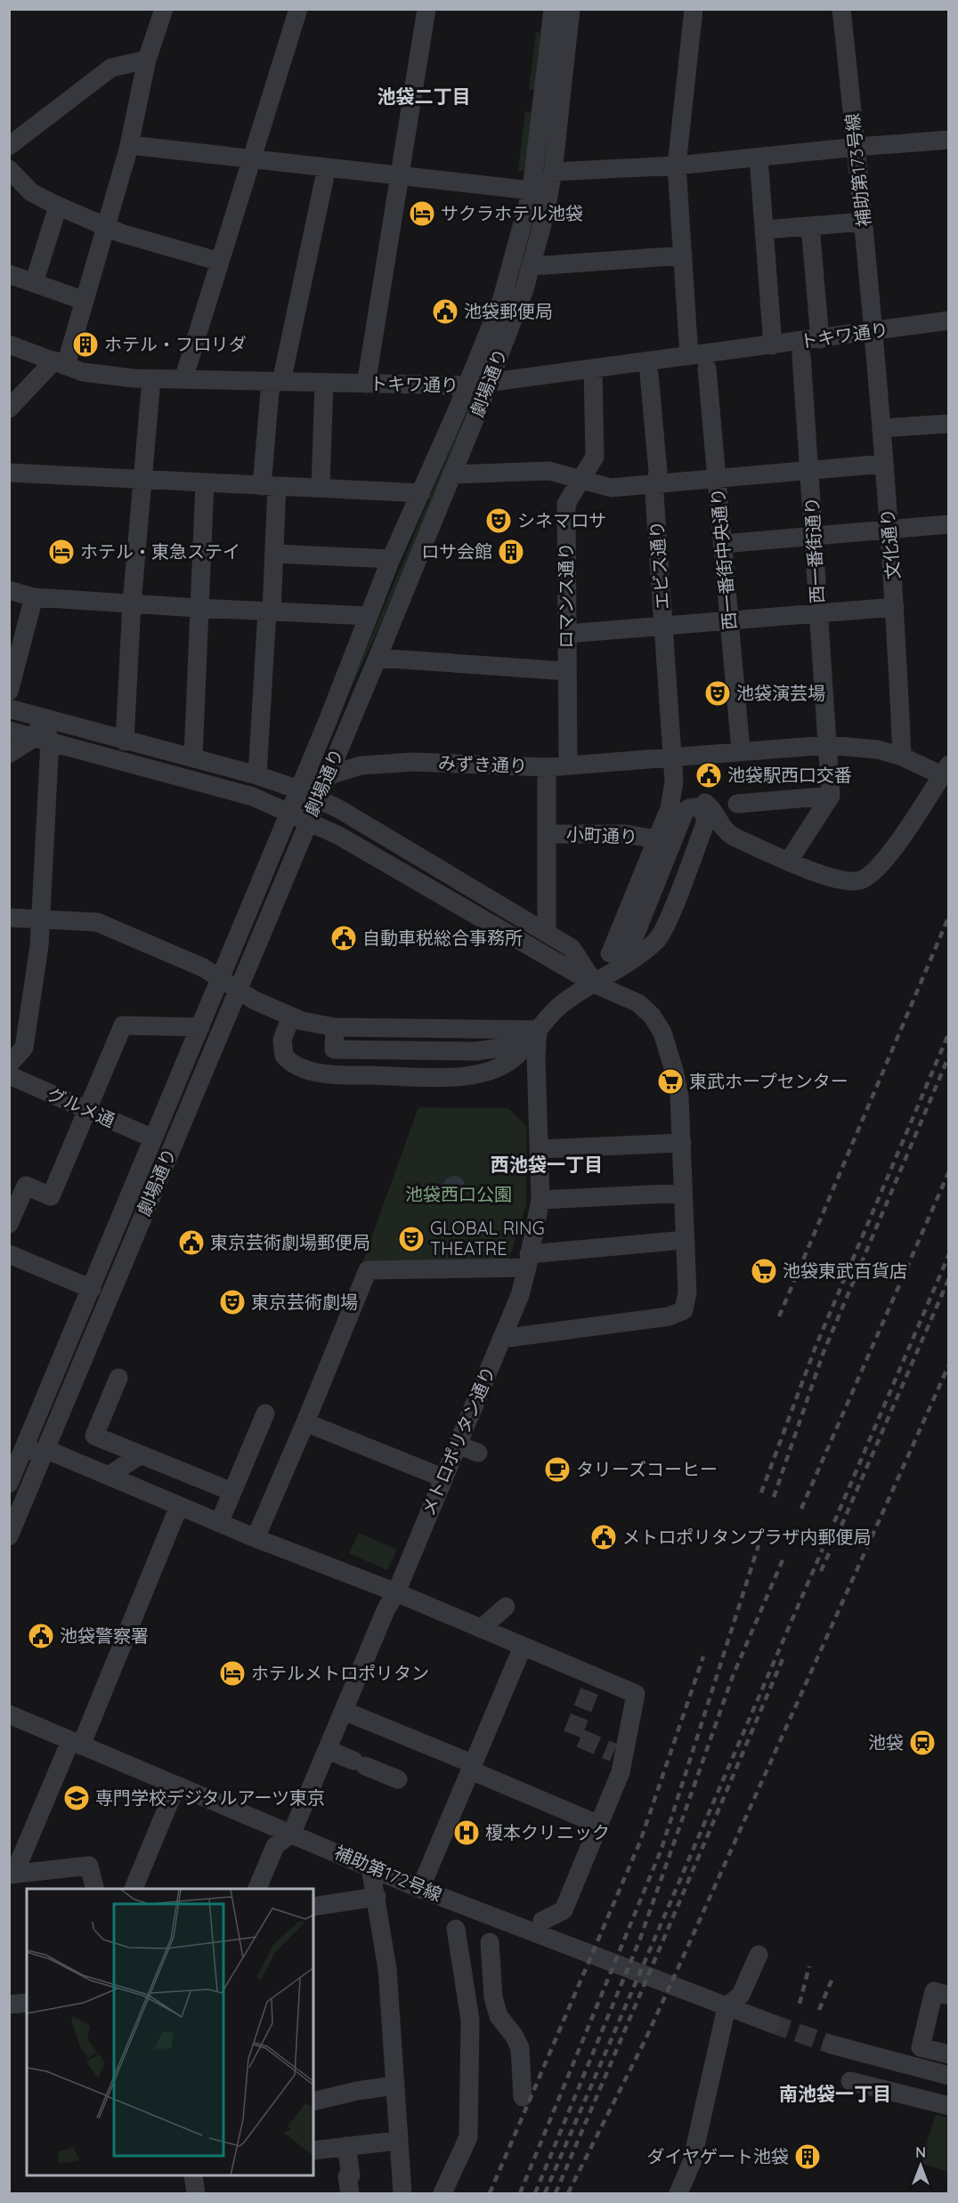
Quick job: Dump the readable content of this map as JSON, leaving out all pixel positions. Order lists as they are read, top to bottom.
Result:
{
  "streets": {
    "street": [
      "補助第173号線",
      "トキワ通り",
      "劇場通り",
      "文化通り",
      "西一番街通り",
      "西一番街中央通り",
      "エビス通り",
      "ロマンス通り",
      "みずき通り",
      "小町通り",
      "グルメ通",
      "メトロポリタン通り",
      "補助第172号線"
    ]
  },
  "crossings": [
    ["補助第173号線", "トキワ通り"],
    ["補助第173号線", "文化通り"],
    ["トキワ通り", "劇場通り"],
    ["トキワ通り", "文化通り"],
    ["トキワ通り", "ロマンス通り"],
    ["劇場通り", "みずき通り"],
    ["劇場通り", "グルメ通"],
    ["文化通り", "みずき通り"],
    ["西一番街通り", "みずき通り"],
    ["西一番街中央通り", "みずき通り"],
    ["エビス通り", "みずき通り"],
    ["ロマンス通り", "みずき通り"],
    ["みずき通り", "小町通り"],
    ["メトロポリタン通り", "補助第172号線"]
  ],
  "districts": ["池袋二丁目", "西池袋一丁目", "南池袋一丁目"],
  "parks": ["池袋西口公園"],
  "places": {
    "hotel": ["サクラホテル池袋", "ホテル・東急ステイ", "ホテルメトロポリタン"],
    "public building": [
      "池袋郵便局",
      "池袋駅西口交番",
      "自動車税総合事務所",
      "東京芸術劇場郵便局",
      "メトロポリタンプラザ内郵便局",
      "池袋警察署"
    ],
    "building": ["ホテル・フロリダ", "ロサ会館", "ダイヤゲート池袋"],
    "theatre": [
      "シネマロサ",
      "池袋演芸場",
      "GLOBAL RING THEATRE",
      "東京芸術劇場"
    ],
    "supermarket": ["東武ホープセンター", "池袋東武百貨店"],
    "cafe": ["タリーズコーヒー"],
    "station": ["池袋"],
    "school or university": ["専門学校デジタルアーツ東京"],
    "hospital": ["榎本クリニック"]
  },
  "north": "top"
}
